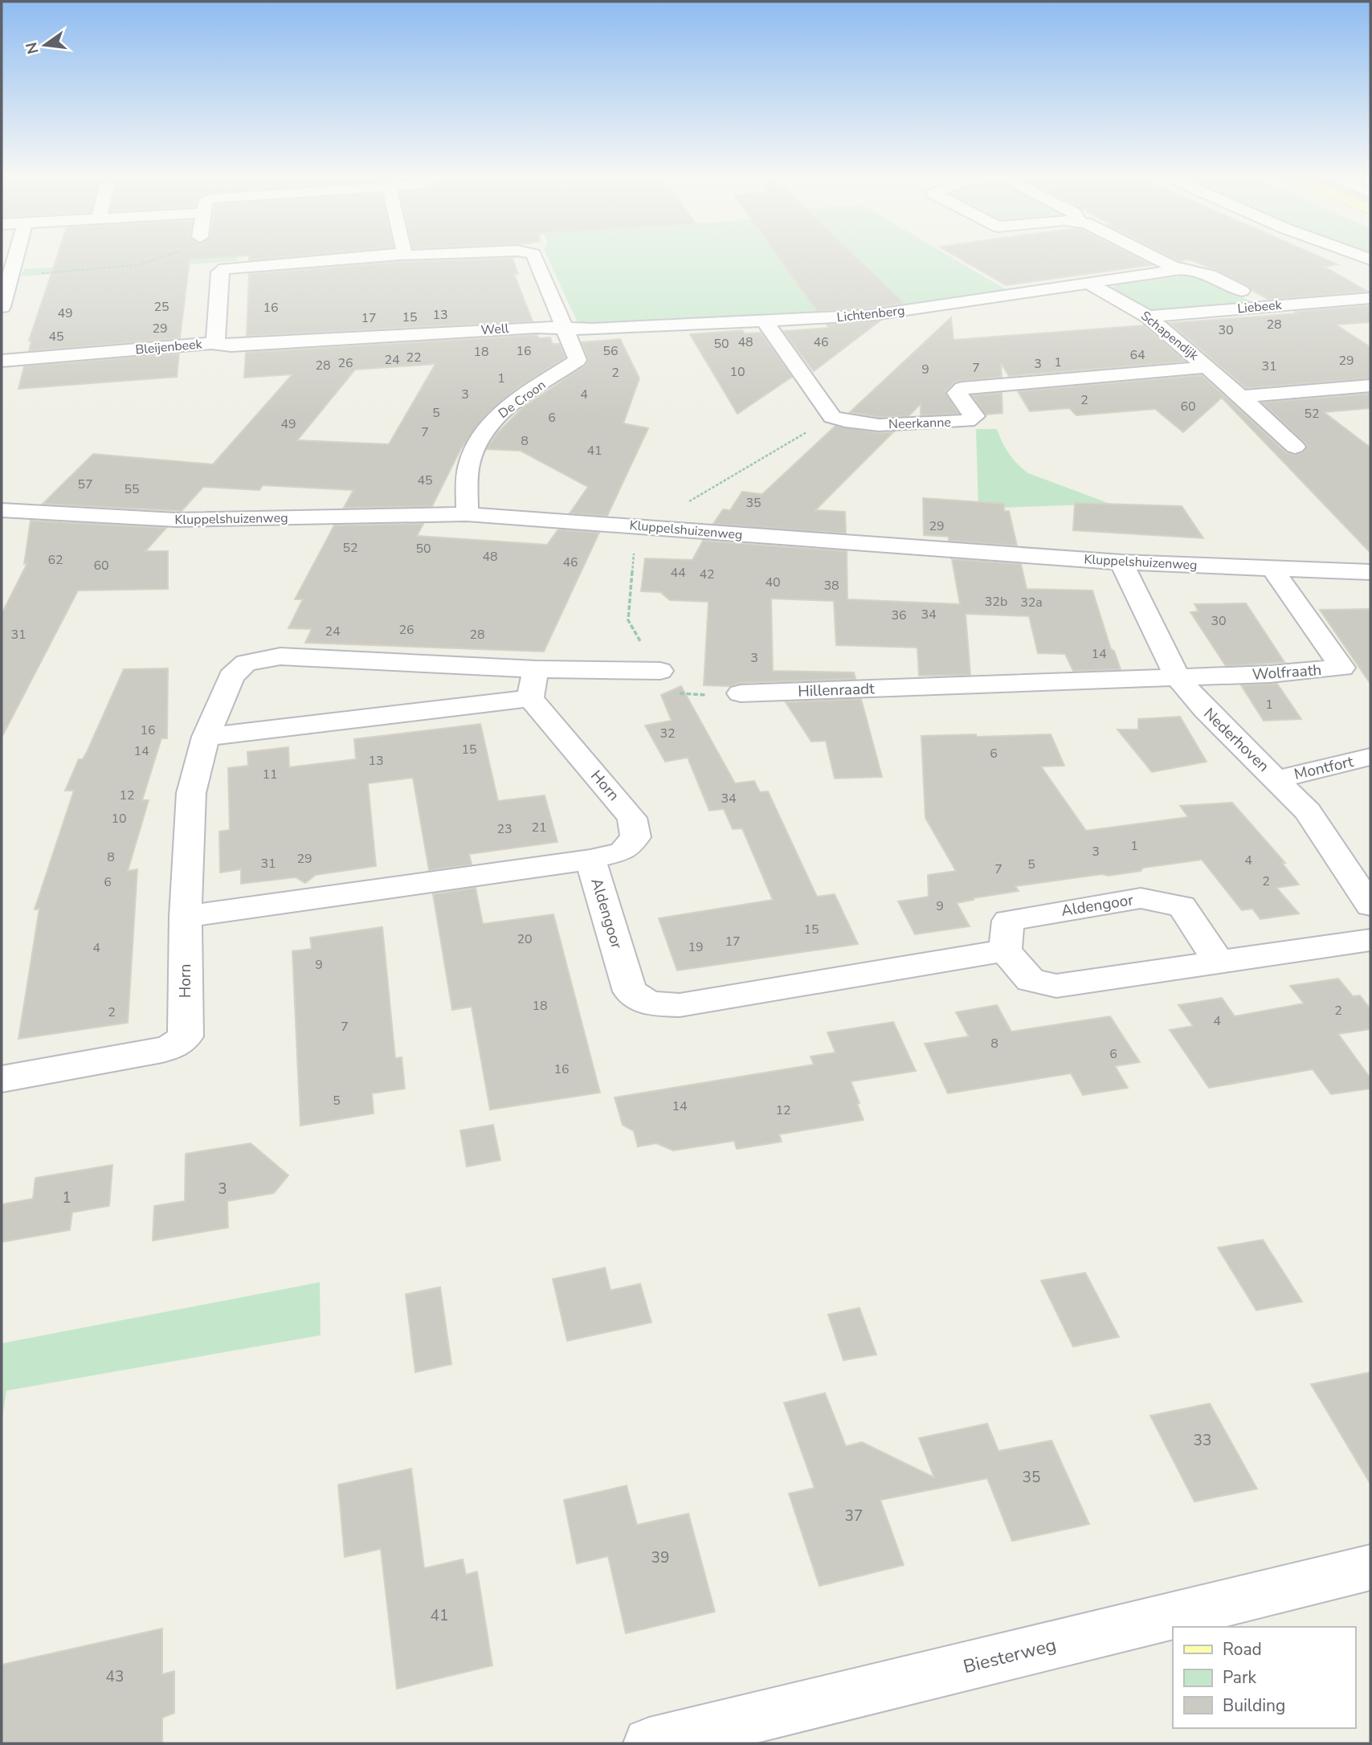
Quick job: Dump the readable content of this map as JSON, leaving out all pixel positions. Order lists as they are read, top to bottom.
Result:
{
  "streets": {
    "street": [
      "Liebeek",
      "Lichtenberg",
      "Well",
      "Schapendijk",
      "Bleijenbeek",
      "De Croon",
      "Neerkanne",
      "Kluppelshuizenweg",
      "Wolfraath",
      "Hillenraadt",
      "Nederhoven",
      "Montfort",
      "Horn",
      "Aldengoor",
      "Biesterweg"
    ]
  },
  "crossings": [
    ["Liebeek", "Schapendijk"],
    ["Lichtenberg", "Well"],
    ["Lichtenberg", "Schapendijk"],
    ["Lichtenberg", "De Croon"],
    ["Well", "Bleijenbeek"],
    ["Well", "De Croon"],
    ["Schapendijk", "Neerkanne"],
    ["De Croon", "Kluppelshuizenweg"],
    ["Kluppelshuizenweg", "Wolfraath"],
    ["Kluppelshuizenweg", "Nederhoven"],
    ["Wolfraath", "Hillenraadt"],
    ["Wolfraath", "Nederhoven"],
    ["Hillenraadt", "Nederhoven"],
    ["Nederhoven", "Montfort"],
    ["Horn", "Aldengoor"]
  ],
  "house_numbers": [
    "25",
    "16",
    "49",
    "13",
    "15",
    "17",
    "28",
    "29",
    "30",
    "45",
    "48",
    "46",
    "50",
    "16",
    "56",
    "18",
    "64",
    "22",
    "24",
    "29",
    "1",
    "26",
    "3",
    "28",
    "31",
    "7",
    "9",
    "10",
    "2",
    "1",
    "3",
    "4",
    "2",
    "60",
    "5",
    "52",
    "6",
    "49",
    "7",
    "8",
    "41",
    "45",
    "57",
    "55",
    "35",
    "29",
    "52",
    "50",
    "48",
    "62",
    "46",
    "60",
    "44",
    "42",
    "40",
    "38",
    "32b",
    "32a",
    "34",
    "36",
    "30",
    "26",
    "24",
    "31",
    "28",
    "14",
    "3",
    "1",
    "16",
    "32",
    "15",
    "14",
    "6",
    "13",
    "11",
    "12",
    "34",
    "10",
    "21",
    "23",
    "1",
    "3",
    "8",
    "29",
    "4",
    "31",
    "5",
    "7",
    "2",
    "6",
    "9",
    "15",
    "20",
    "17",
    "19",
    "4",
    "9",
    "18",
    "2",
    "2",
    "4",
    "7",
    "8",
    "6",
    "16",
    "5",
    "14",
    "12",
    "3",
    "1",
    "33",
    "35",
    "37",
    "39",
    "41",
    "43"
  ],
  "legend": ["Road", "Park", "Building"],
  "north": "left"
}
